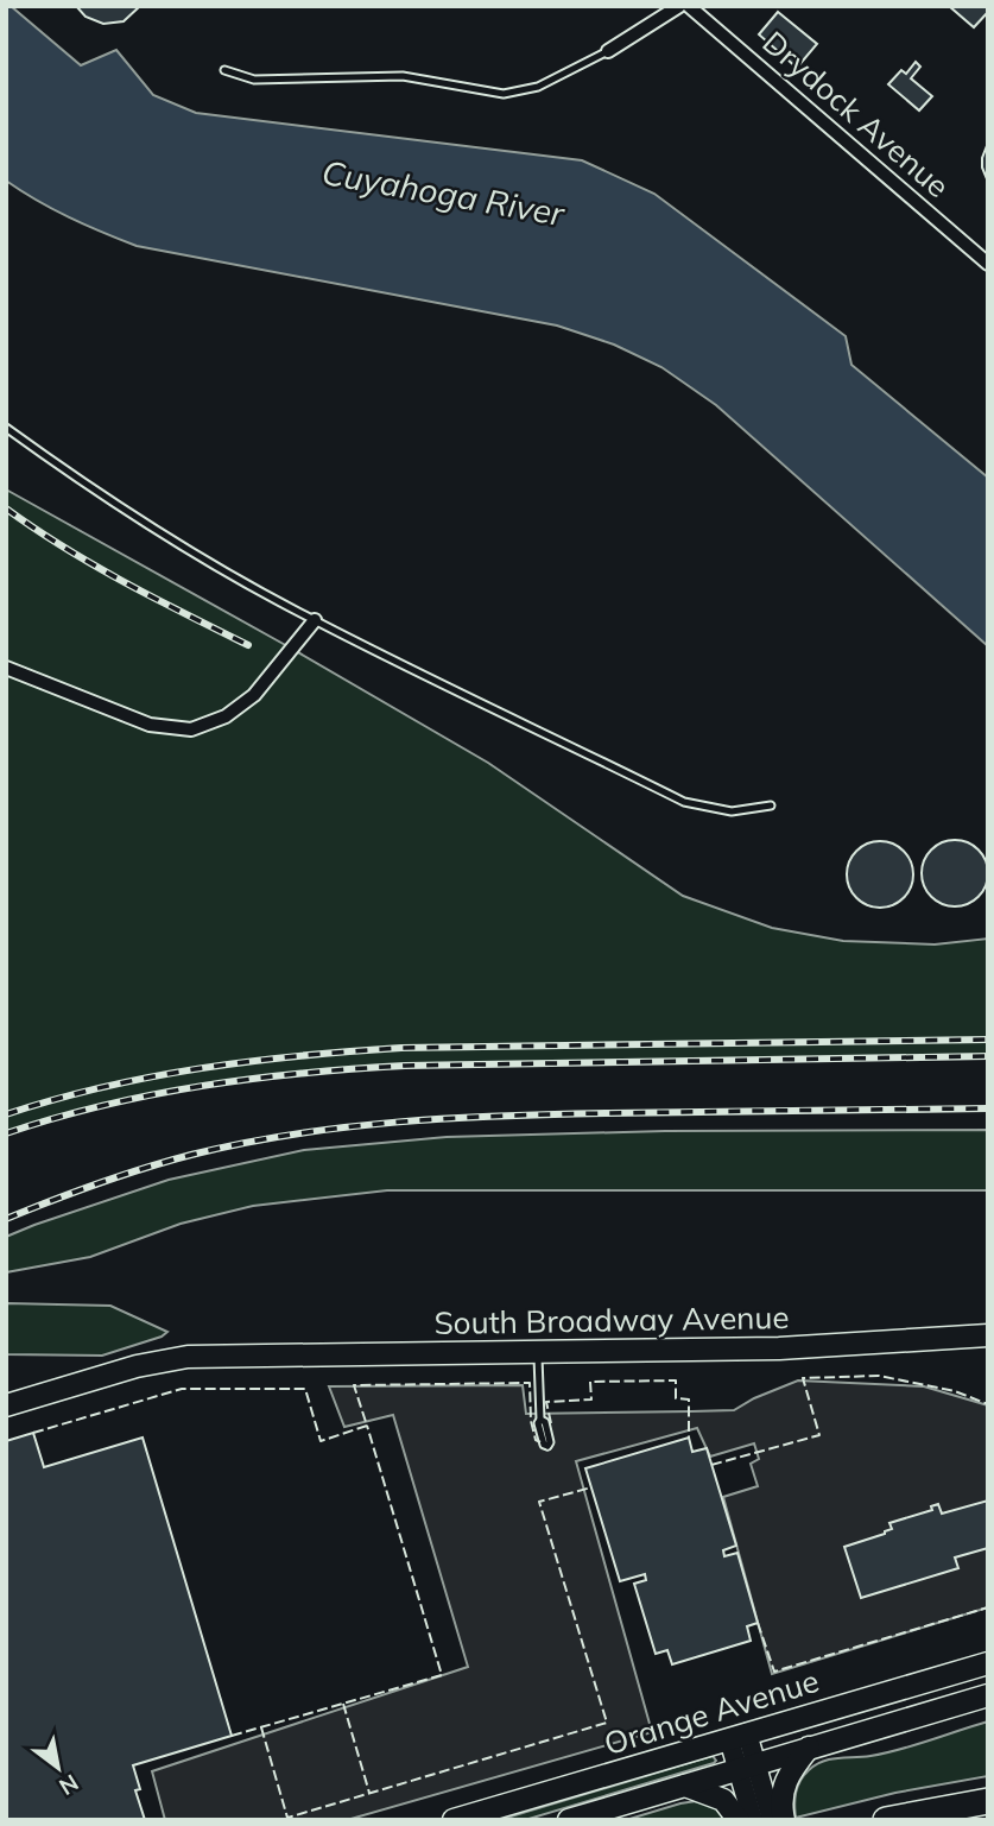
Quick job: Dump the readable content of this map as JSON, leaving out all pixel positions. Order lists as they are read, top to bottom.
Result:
{
  "streets": {
    "main road": ["South Broadway Avenue", "Orange Avenue"],
    "street": ["Drydock Avenue"]
  },
  "water": ["Cuyahoga River"],
  "north": "bottom right"
}
